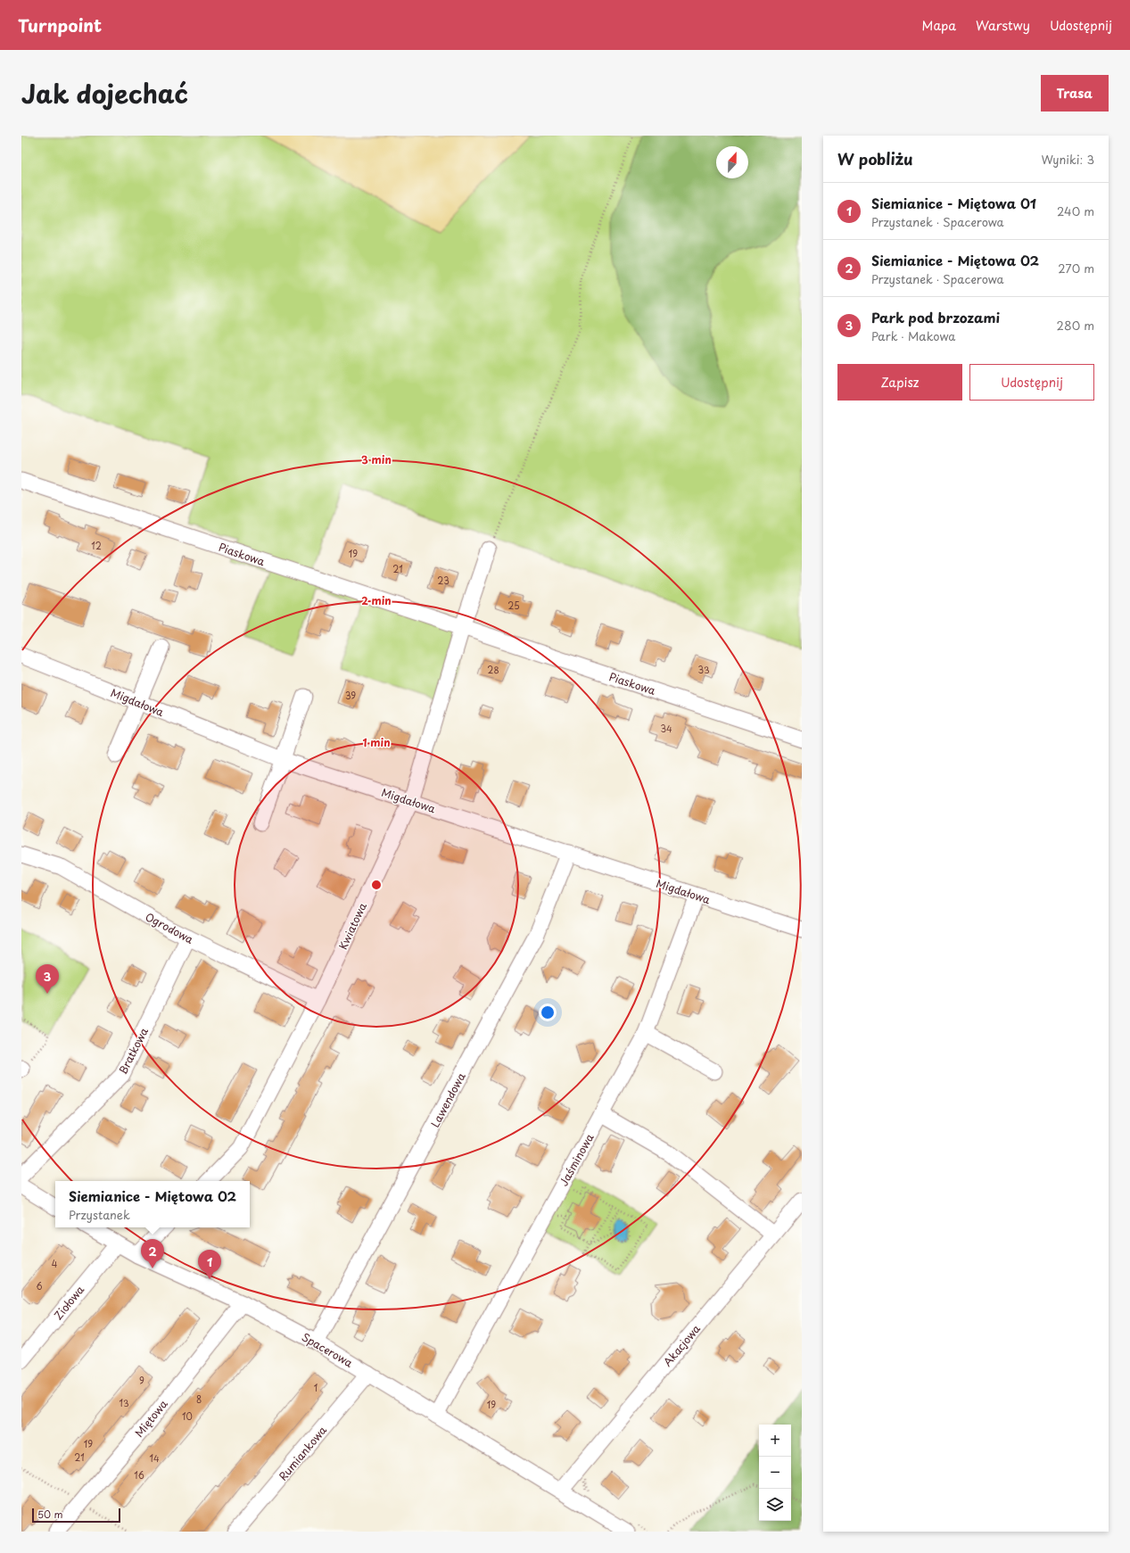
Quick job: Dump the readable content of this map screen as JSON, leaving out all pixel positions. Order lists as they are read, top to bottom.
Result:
{
  "streets": {
    "street": [
      "Piaskowa",
      "Migdałowa",
      "Kwiatowa",
      "Ogrodowa",
      "Bratkowa",
      "Lawendowa",
      "Jaśminowa",
      "Ziołowa",
      "Akacjowa",
      "Spacerowa",
      "Miętowa",
      "Rumiankowa"
    ]
  },
  "crossings": [
    ["Piaskowa", "Kwiatowa"],
    ["Migdałowa", "Kwiatowa"],
    ["Migdałowa", "Lawendowa"],
    ["Migdałowa", "Jaśminowa"],
    ["Kwiatowa", "Ogrodowa"],
    ["Ogrodowa", "Bratkowa"],
    ["Lawendowa", "Spacerowa"],
    ["Jaśminowa", "Spacerowa"],
    ["Ziołowa", "Spacerowa"],
    ["Akacjowa", "Spacerowa"],
    ["Spacerowa", "Miętowa"],
    ["Spacerowa", "Rumiankowa"]
  ],
  "house_numbers": [
    "12",
    "19",
    "21",
    "23",
    "25",
    "28",
    "33",
    "39",
    "34",
    "4",
    "6",
    "9",
    "1",
    "8",
    "13",
    "19",
    "10",
    "19",
    "21",
    "14",
    "16"
  ],
  "scale_bar": "50 m",
  "north": "top",
  "page": {
    "header": "Turnpoint",
    "nav": ["Mapa", "Warstwy", "Udostępnij"],
    "title": "Jak dojechać",
    "buttons": [
      "Trasa",
      ["Zapisz", "Udostępnij"]
    ],
    "heading": ["W pobliżu", "Wyniki: 3"],
    "list": [
      {
        "mark": "1",
        "name": "Siemianice - Miętowa 01",
        "note": "Przystanek · Spacerowa",
        "value": "240 m"
      },
      {
        "mark": "2",
        "name": "Siemianice - Miętowa 02",
        "note": "Przystanek · Spacerowa",
        "value": "270 m"
      },
      {
        "mark": "3",
        "name": "Park pod brzozami",
        "note": "Park · Makowa",
        "value": "280 m"
      }
    ],
    "pins": ["3", "2", "1"],
    "popup": ["Siemianice - Miętowa 02", "Przystanek"],
    "map_buttons": ["+", "−"],
    "scale": "50 m"
  },
  "rings": ["3 min", "2 min", "1 min"]
}
